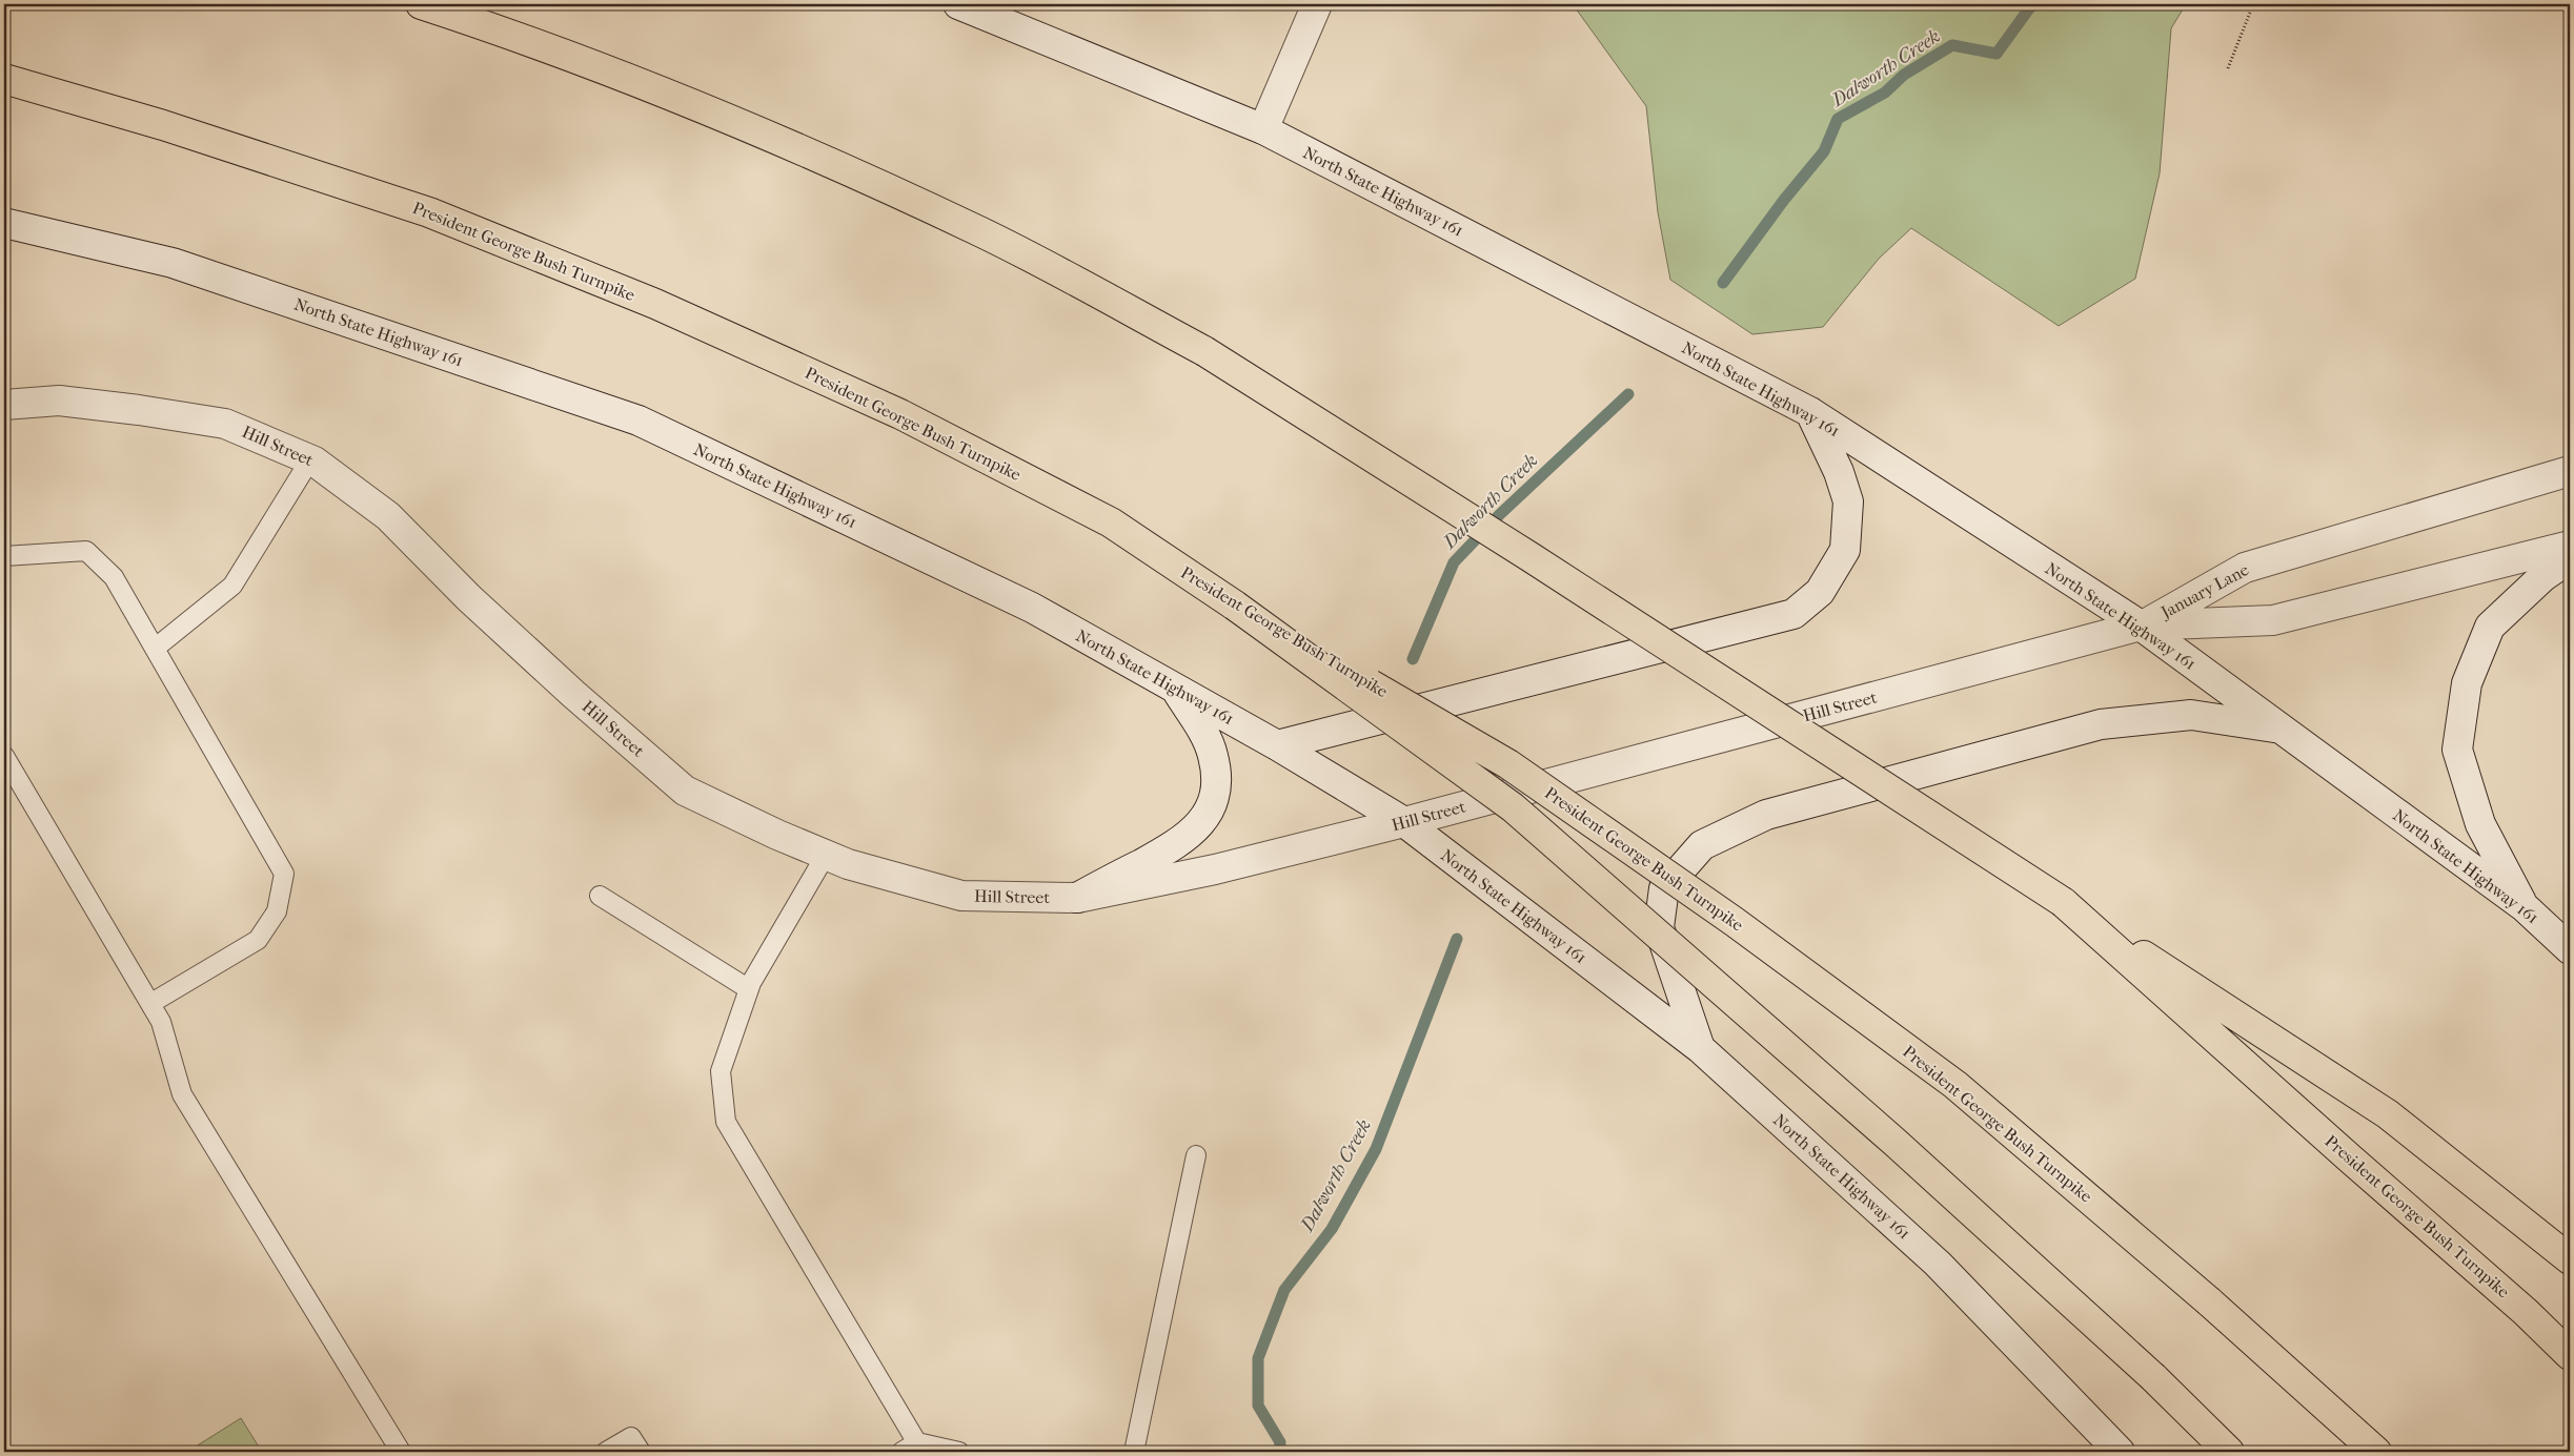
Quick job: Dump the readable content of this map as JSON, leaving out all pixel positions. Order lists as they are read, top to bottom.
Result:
{
  "streets": {
    "highway": ["President George Bush Turnpike"],
    "main road": ["North State Highway 161", "Hill Street", "January Lane"]
  },
  "crossings": [
    ["North State Highway 161", "Hill Street"],
    ["North State Highway 161", "January Lane"],
    ["Hill Street", "January Lane"]
  ],
  "water": ["Dalworth Creek"]
}
